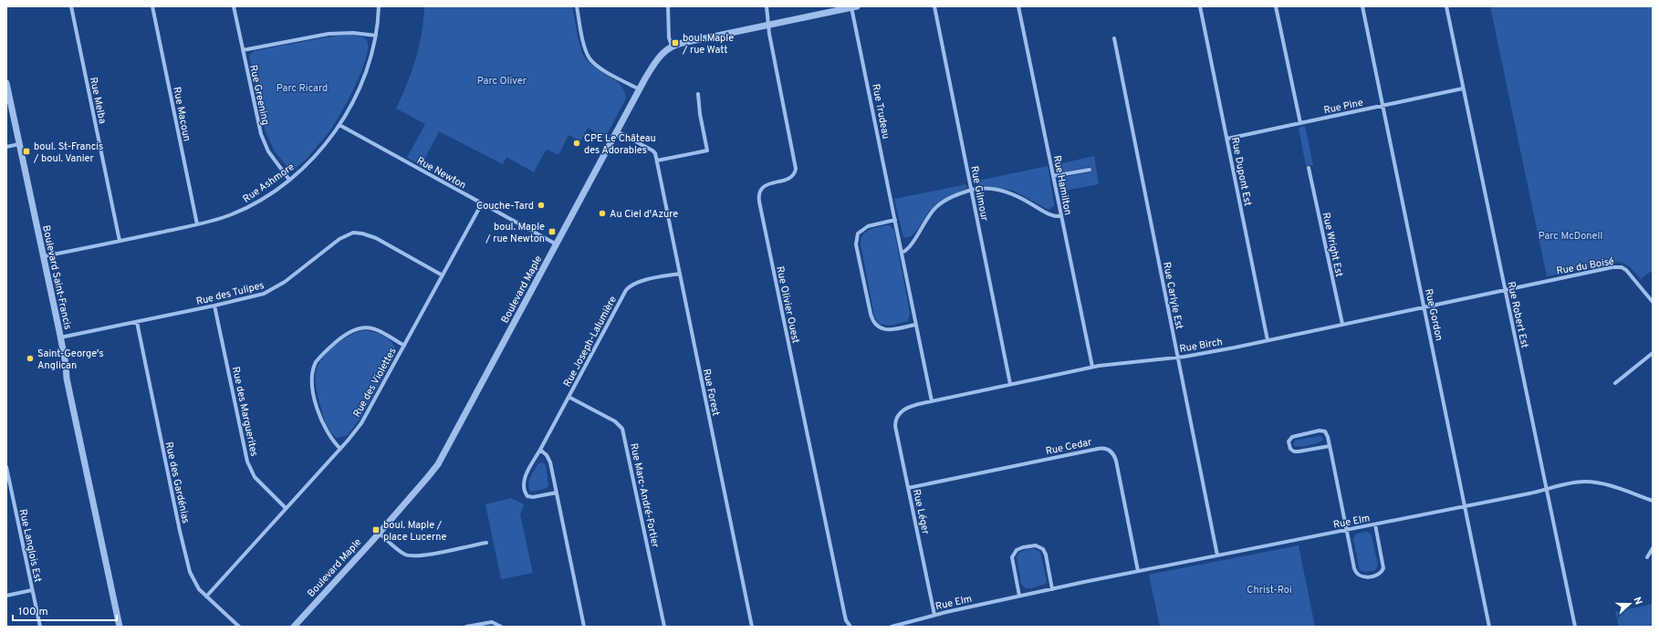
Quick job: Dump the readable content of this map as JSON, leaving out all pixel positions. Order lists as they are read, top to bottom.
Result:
{
  "streets": {
    "street": [
      "Rue Greening",
      "Rue Melba",
      "Rue Pine",
      "Rue Trudeau",
      "Rue Macoun",
      "Rue Dupont Est",
      "Rue Newton",
      "Rue Ashmore",
      "Rue Hamilton",
      "Rue Gilmour",
      "Rue Wright Est",
      "Rue du Boisé",
      "Boulevard Saint-Francis",
      "Boulevard Maple",
      "Rue des Tulipes",
      "Rue Carlyle Est",
      "Rue Olivier Ouest",
      "Rue Gordon",
      "Rue Robert Est",
      "Rue Joseph-Lalumière",
      "Rue Birch",
      "Rue des Violettes",
      "Rue Forest",
      "Rue des Marguerites",
      "Rue Cedar",
      "Rue des Gardénias",
      "Rue Marc-André-Fortier",
      "Rue Léger",
      "Rue Elm",
      "Rue Langlois Est"
    ]
  },
  "crossings": [
    ["Rue Greening", "Rue Ashmore"],
    ["Rue Melba", "Rue Ashmore"],
    ["Rue Pine", "Rue Dupont Est"],
    ["Rue Pine", "Rue Gordon"],
    ["Rue Pine", "Rue Robert Est"],
    ["Rue Trudeau", "Boulevard Maple"],
    ["Rue Trudeau", "Rue Birch"],
    ["Rue Macoun", "Rue Ashmore"],
    ["Rue Dupont Est", "Rue Birch"],
    ["Rue Newton", "Rue Ashmore"],
    ["Rue Newton", "Boulevard Maple"],
    ["Rue Newton", "Rue des Violettes"],
    ["Rue Ashmore", "Boulevard Saint-Francis"],
    ["Rue Hamilton", "Rue Birch"],
    ["Rue Gilmour", "Rue Birch"],
    ["Rue Wright Est", "Rue Birch"],
    ["Rue du Boisé", "Rue Robert Est"],
    ["Rue du Boisé", "Rue Birch"],
    ["Boulevard Saint-Francis", "Rue des Tulipes"],
    ["Boulevard Maple", "Rue Olivier Ouest"],
    ["Boulevard Maple", "Rue Forest"],
    ["Rue des Tulipes", "Rue des Violettes"],
    ["Rue des Tulipes", "Rue des Marguerites"],
    ["Rue des Tulipes", "Rue des Gardénias"],
    ["Rue Carlyle Est", "Rue Birch"],
    ["Rue Carlyle Est", "Rue Elm"],
    ["Rue Gordon", "Rue Birch"],
    ["Rue Gordon", "Rue Elm"],
    ["Rue Robert Est", "Rue Birch"],
    ["Rue Robert Est", "Rue Elm"],
    ["Rue Joseph-Lalumière", "Rue Forest"],
    ["Rue Joseph-Lalumière", "Rue Marc-André-Fortier"],
    ["Rue Birch", "Rue Léger"],
    ["Rue des Violettes", "Rue des Marguerites"],
    ["Rue des Violettes", "Rue des Gardénias"],
    ["Rue Cedar", "Rue Léger"],
    ["Rue Cedar", "Rue Elm"],
    ["Rue Léger", "Rue Elm"]
  ],
  "parks": [
    "Parc Oliver",
    "Parc Ricard",
    "Parc McDonell",
    "Christ-Roi"
  ],
  "places": {
    "transit": [
      "boul. Maple / rue Watt",
      "boul. St-Francis / boul. Vanier",
      "boul. Maple / rue Newton",
      "boul. Maple / place Lucerne"
    ],
    "other": [
      "CPE Le Château des Adorables",
      "Couche-Tard",
      "Au Ciel d'Azure",
      "Saint-George's Anglican"
    ]
  },
  "scale_bar": "100 m",
  "north": "right"
}
